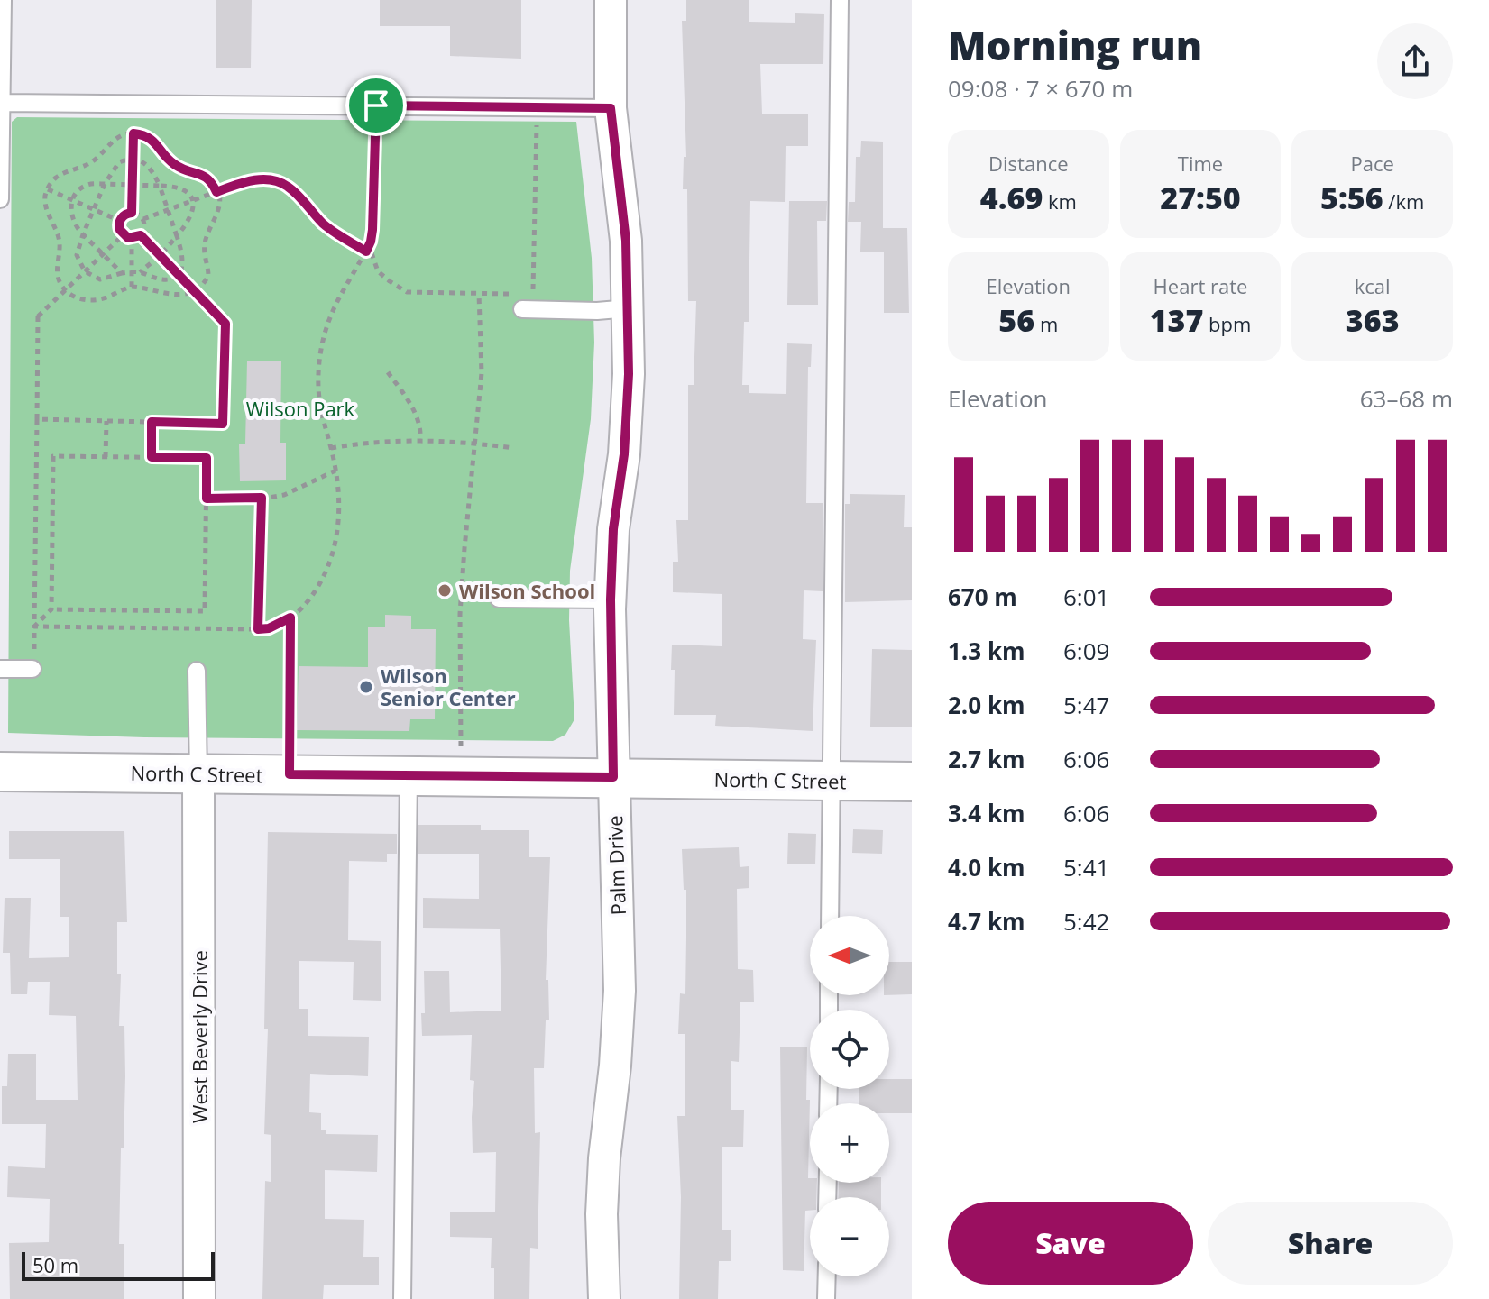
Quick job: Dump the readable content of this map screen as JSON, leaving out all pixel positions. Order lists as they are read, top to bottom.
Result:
{
  "streets": {
    "street": ["North C Street", "Palm Drive", "West Beverly Drive"]
  },
  "crossings": [
    ["North C Street", "Palm Drive"],
    ["North C Street", "West Beverly Drive"]
  ],
  "parks": ["Wilson Park"],
  "places": ["Wilson School", "Wilson Senior Center"],
  "scale_bar": "50 m",
  "north": "left",
  "page": {
    "heading": ["Morning run", "09:08 · 7 × 670 m"],
    "stats": [
      ["Distance", "4.69 km"],
      ["Time", "27:50"],
      ["Pace", "5:56 /km"],
      ["Elevation", "56 m"],
      ["Heart rate", "137 bpm"],
      ["kcal", "363"]
    ],
    "chart": ["Elevation", "63–68 m"],
    "list": [
      {
        "name": "670 m",
        "note": "6:01"
      },
      {
        "name": "1.3 km",
        "note": "6:09"
      },
      {
        "name": "2.0 km",
        "note": "5:47"
      },
      {
        "name": "2.7 km",
        "note": "6:06"
      },
      {
        "name": "3.4 km",
        "note": "6:06"
      },
      {
        "name": "4.0 km",
        "note": "5:41"
      },
      {
        "name": "4.7 km",
        "note": "5:42"
      }
    ],
    "map_buttons": ["+", "−"],
    "buttons": ["Save", "Share"],
    "scale": "50 m"
  }
}
